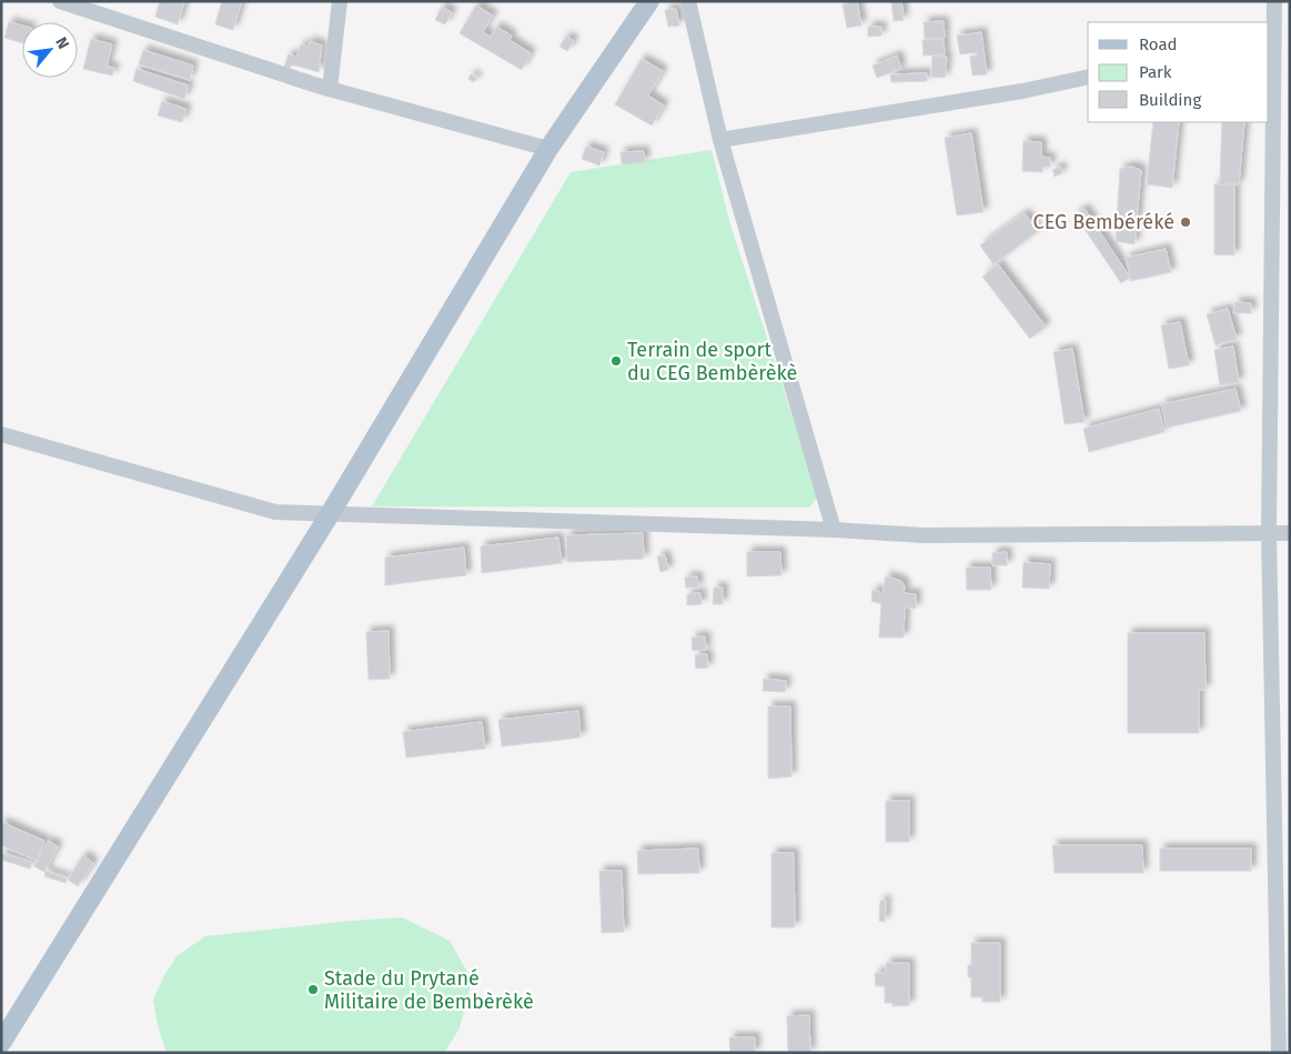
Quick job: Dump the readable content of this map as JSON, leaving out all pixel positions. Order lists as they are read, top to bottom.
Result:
{
  "places": ["CEG Bembéréké", "Terrain de sport du CEG Bembèrèkè", "Stade du Prytané Militaire de Bembèrèkè"],
  "legend": ["Road", "Park", "Building"],
  "north": "top right"
}
